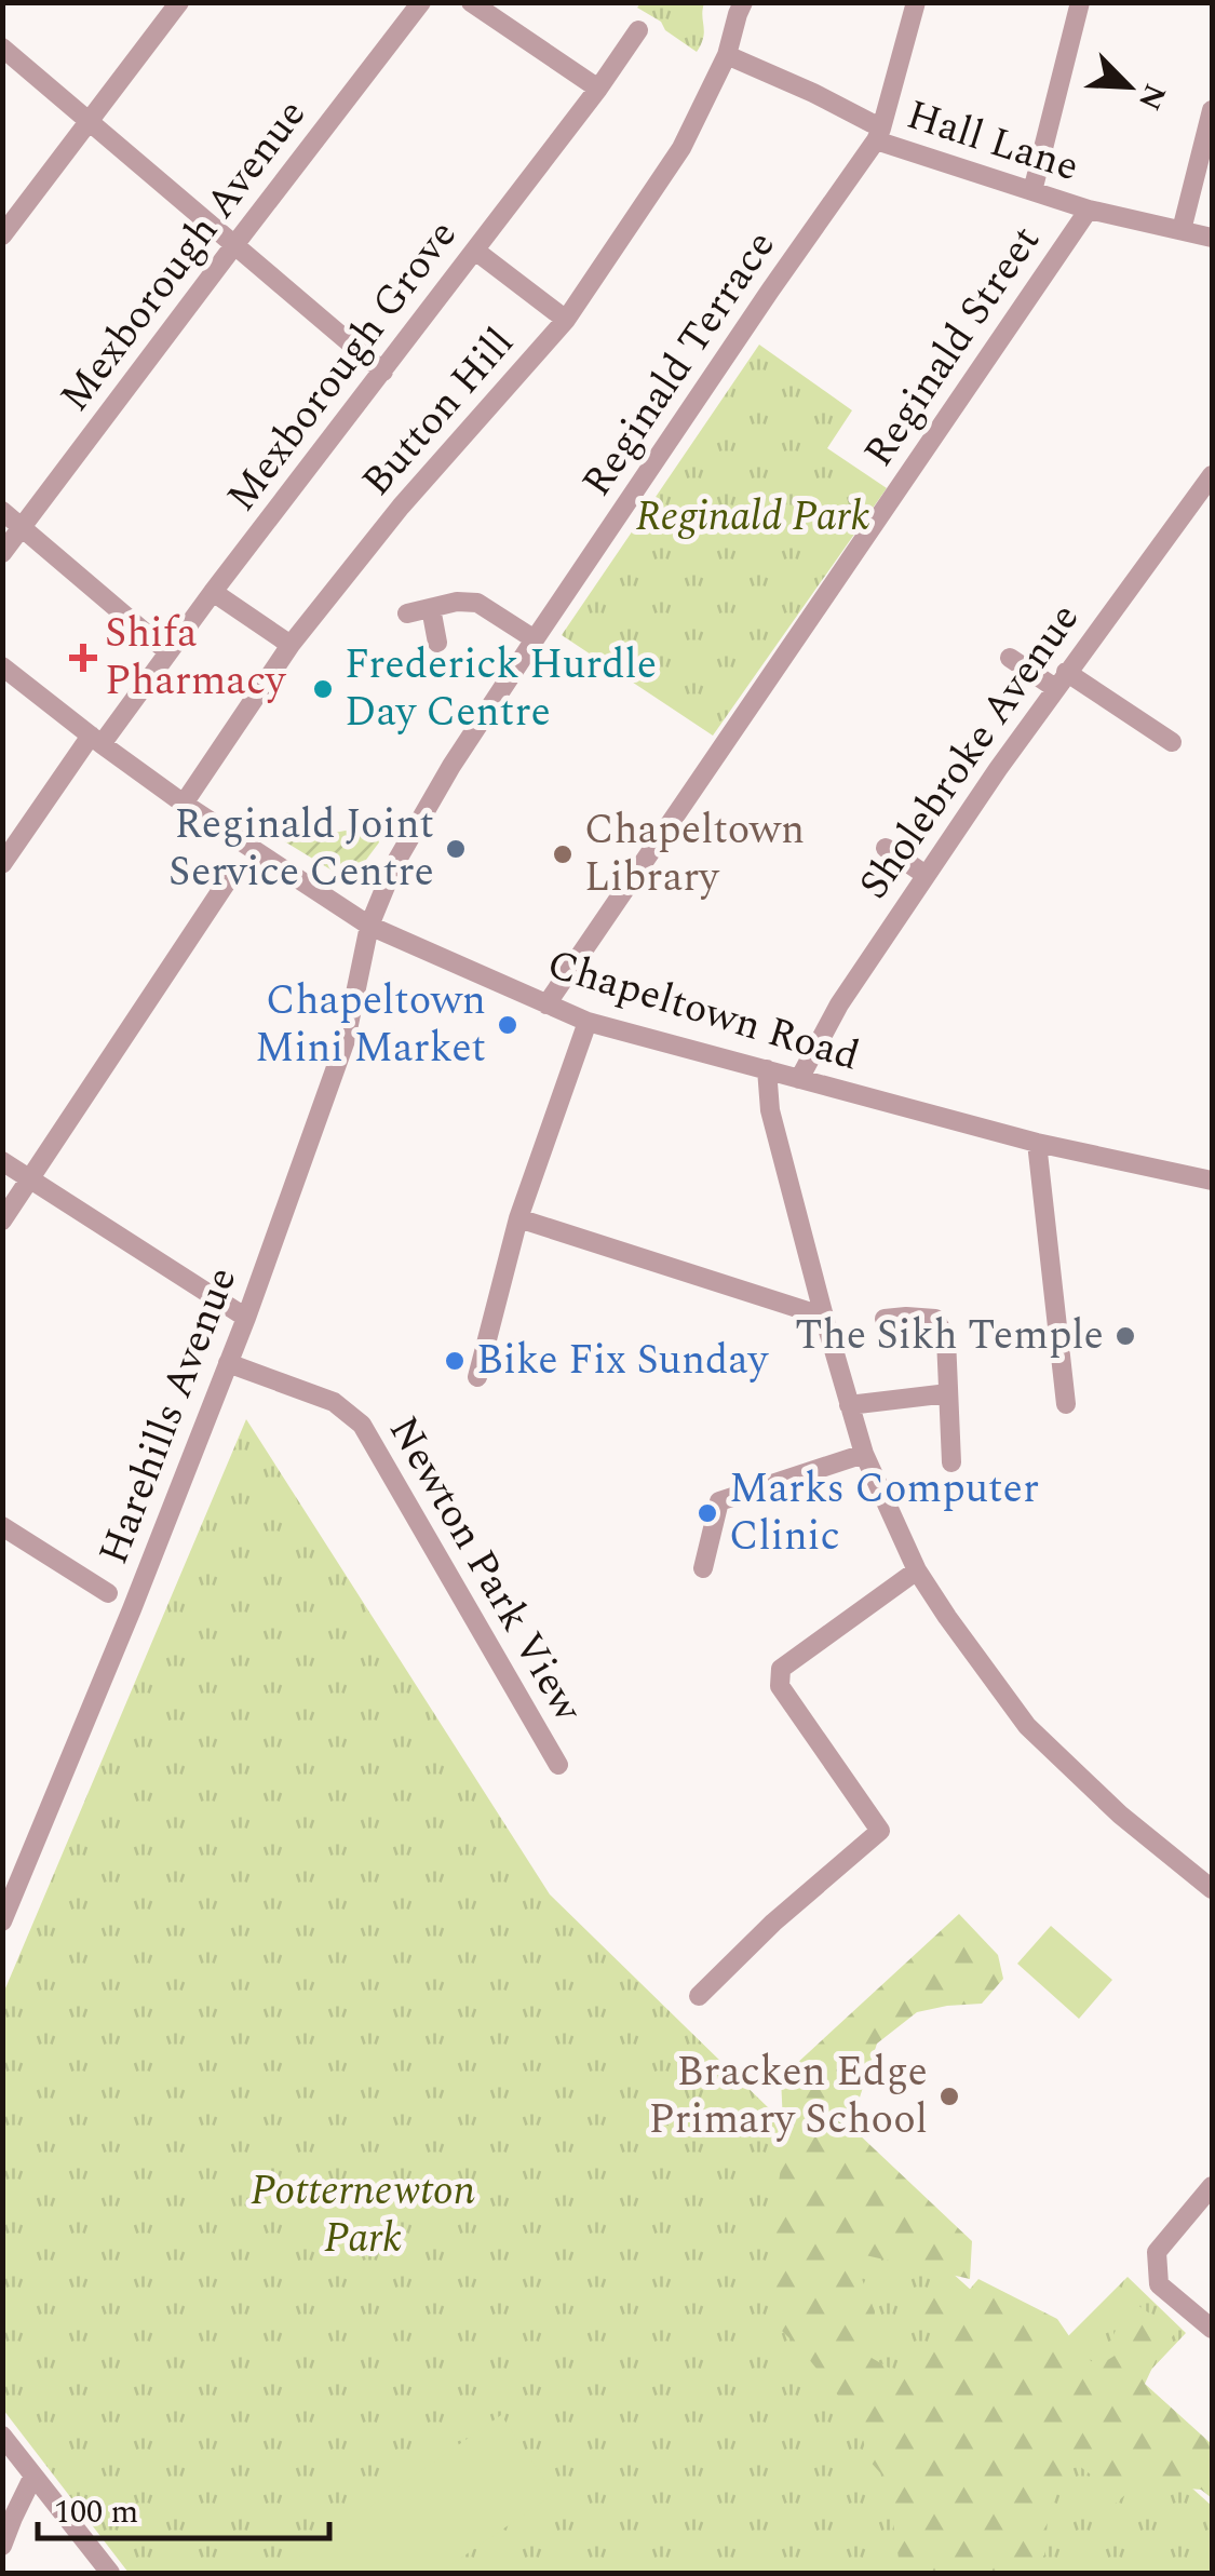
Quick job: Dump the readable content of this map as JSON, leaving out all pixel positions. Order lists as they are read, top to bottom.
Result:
{
  "streets": {
    "street": [
      "Hall Lane",
      "Mexborough Avenue",
      "Reginald Street",
      "Reginald Terrace",
      "Mexborough Grove",
      "Button Hill",
      "Sholebroke Avenue",
      "Chapeltown Road",
      "Harehills Avenue",
      "Newton Park View"
    ]
  },
  "crossings": [
    ["Hall Lane", "Reginald Street"],
    ["Hall Lane", "Reginald Terrace"],
    ["Hall Lane", "Button Hill"],
    ["Reginald Street", "Chapeltown Road"],
    ["Reginald Terrace", "Chapeltown Road"],
    ["Reginald Terrace", "Harehills Avenue"],
    ["Mexborough Grove", "Chapeltown Road"],
    ["Button Hill", "Chapeltown Road"],
    ["Sholebroke Avenue", "Chapeltown Road"],
    ["Chapeltown Road", "Harehills Avenue"],
    ["Harehills Avenue", "Newton Park View"]
  ],
  "parks": ["Reginald Park", "Potternewton Park"],
  "places": {
    "health": ["Shifa Pharmacy"],
    "other": [
      "Frederick Hurdle Day Centre",
      "Reginald Joint Service Centre",
      "Chapeltown Library",
      "Chapeltown Mini Market",
      "The Sikh Temple",
      "Bike Fix Sunday",
      "Marks Computer Clinic",
      "Bracken Edge Primary School"
    ]
  },
  "scale_bar": "100 m",
  "north": "bottom right"
}
